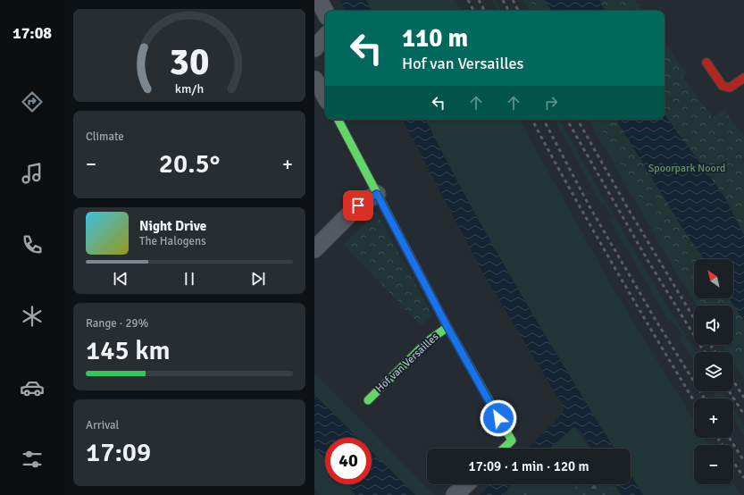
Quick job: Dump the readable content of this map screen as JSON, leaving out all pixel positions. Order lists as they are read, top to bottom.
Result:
{
  "streets": {
    "street": ["Hof van Versailles"]
  },
  "parks": ["Spoorpark Noord"],
  "north": "top left",
  "page": {
    "tabs": "17:08",
    "turn": ["110 m", "Hof van Versailles"],
    "tile": [
      "Climate",
      ["Range · 29%", "145 km"],
      ["Arrival", "17:09"]
    ],
    "heat": ["−", "20.5°", "+"],
    "song": ["Night Drive", "The Halogens"],
    "map_buttons": ["+", "−"],
    "limit": "40",
    "trip": "17:09 · 1 min · 120 m",
    "gauge": ["30", "km/h"]
  }
}
